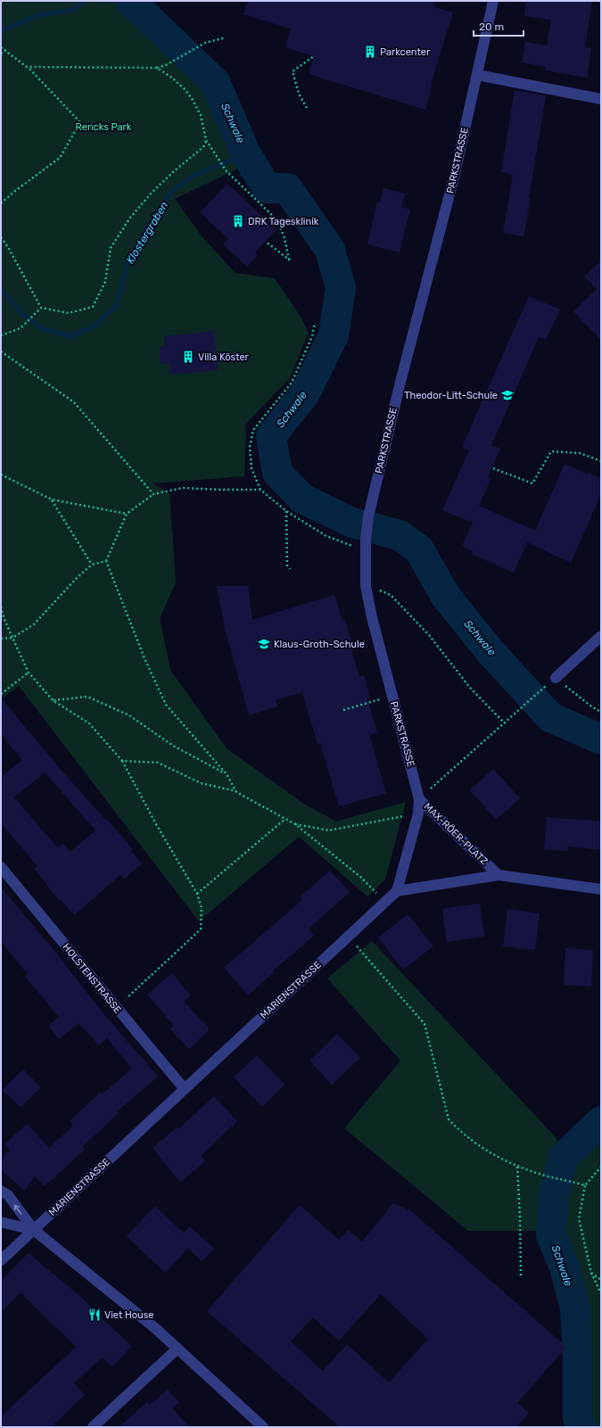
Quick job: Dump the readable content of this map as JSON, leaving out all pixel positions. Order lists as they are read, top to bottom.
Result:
{
  "streets": {
    "street": [
      "PARKSTRASSE",
      "MAX-RÖER-PLATZ",
      "HOLSTENSTRASSE",
      "MARIENSTRASSE"
    ]
  },
  "crossings": [
    ["PARKSTRASSE", "MAX-RÖER-PLATZ"],
    ["MAX-RÖER-PLATZ", "MARIENSTRASSE"],
    ["HOLSTENSTRASSE", "MARIENSTRASSE"]
  ],
  "water": ["Schwale", "Klostergraben"],
  "parks": ["Rencks Park"],
  "places": {
    "building": ["Parkcenter", "DRK Tagesklinik", "Villa Köster"],
    "school or university": ["Theodor-Litt-Schule", "Klaus-Groth-Schule"],
    "restaurant": ["Viet House"]
  },
  "scale_bar": "20 m"
}
